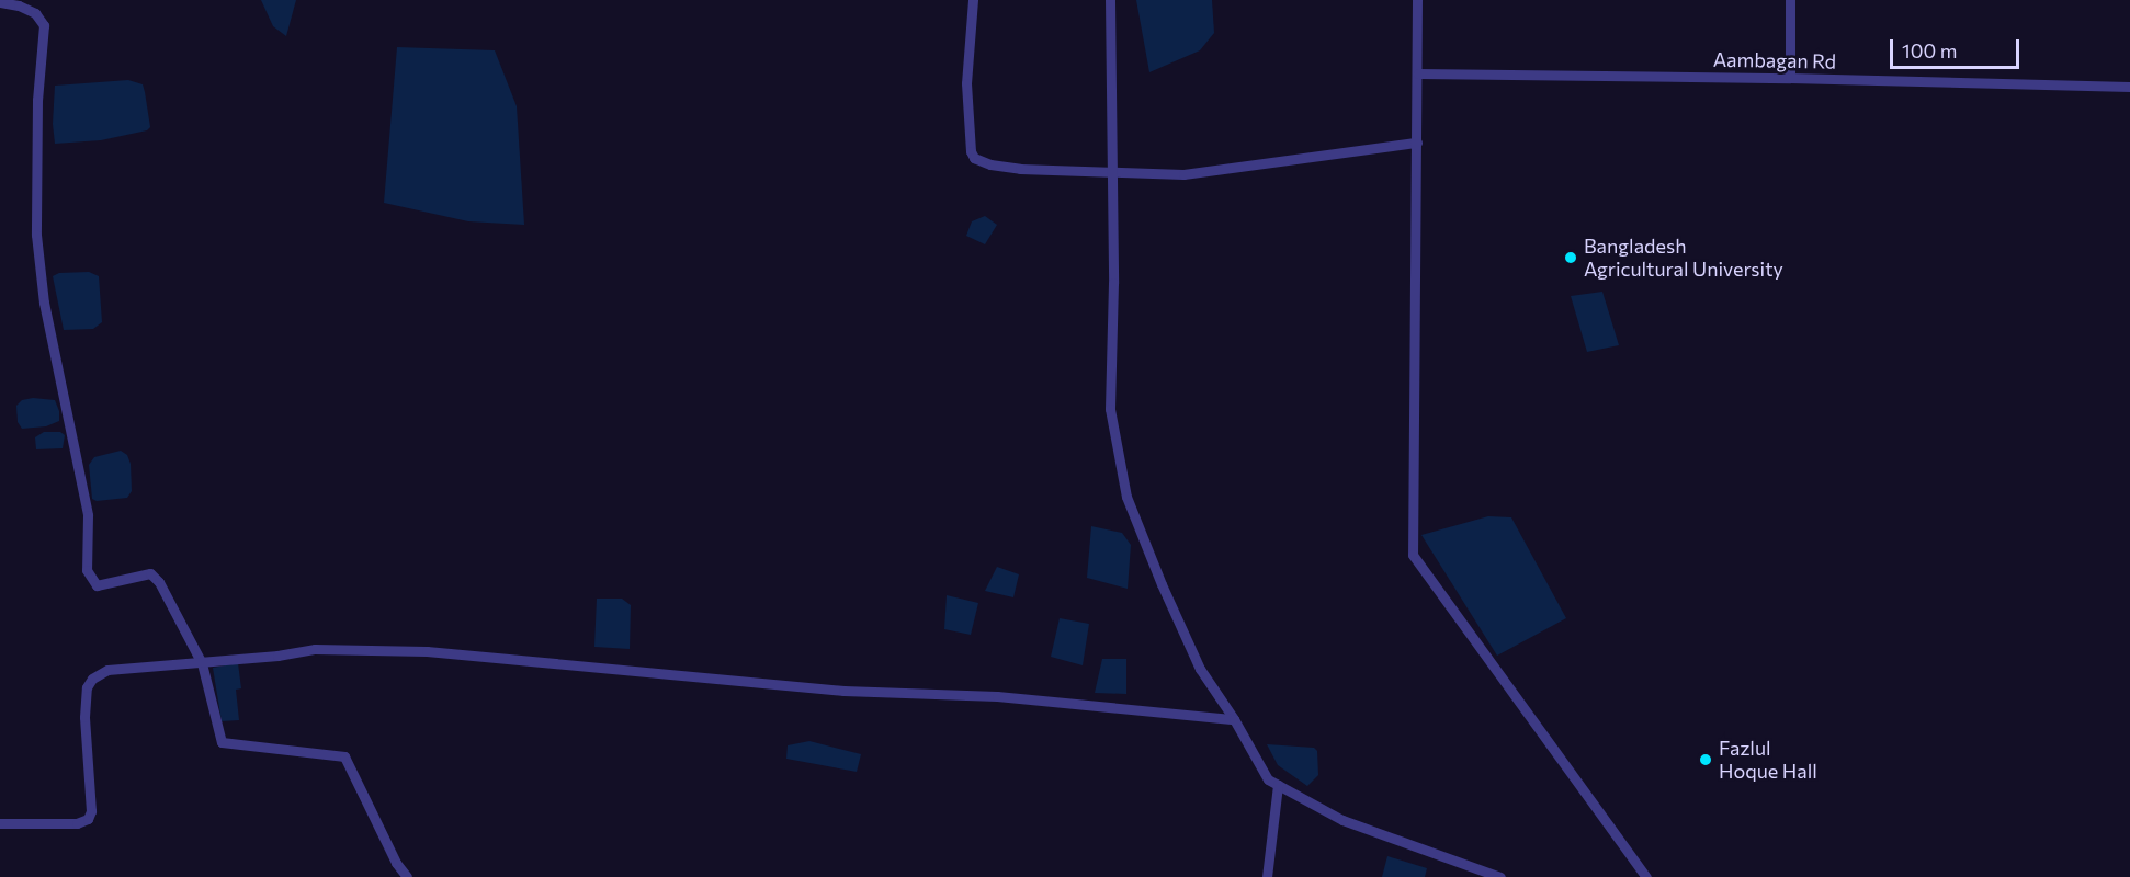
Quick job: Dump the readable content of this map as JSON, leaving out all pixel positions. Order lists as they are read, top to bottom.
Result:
{
  "streets": {
    "street": ["Aambagan Rd"]
  },
  "places": ["Bangladesh Agricultural University", "Fazlul Hoque Hall"],
  "scale_bar": "100 m"
}
